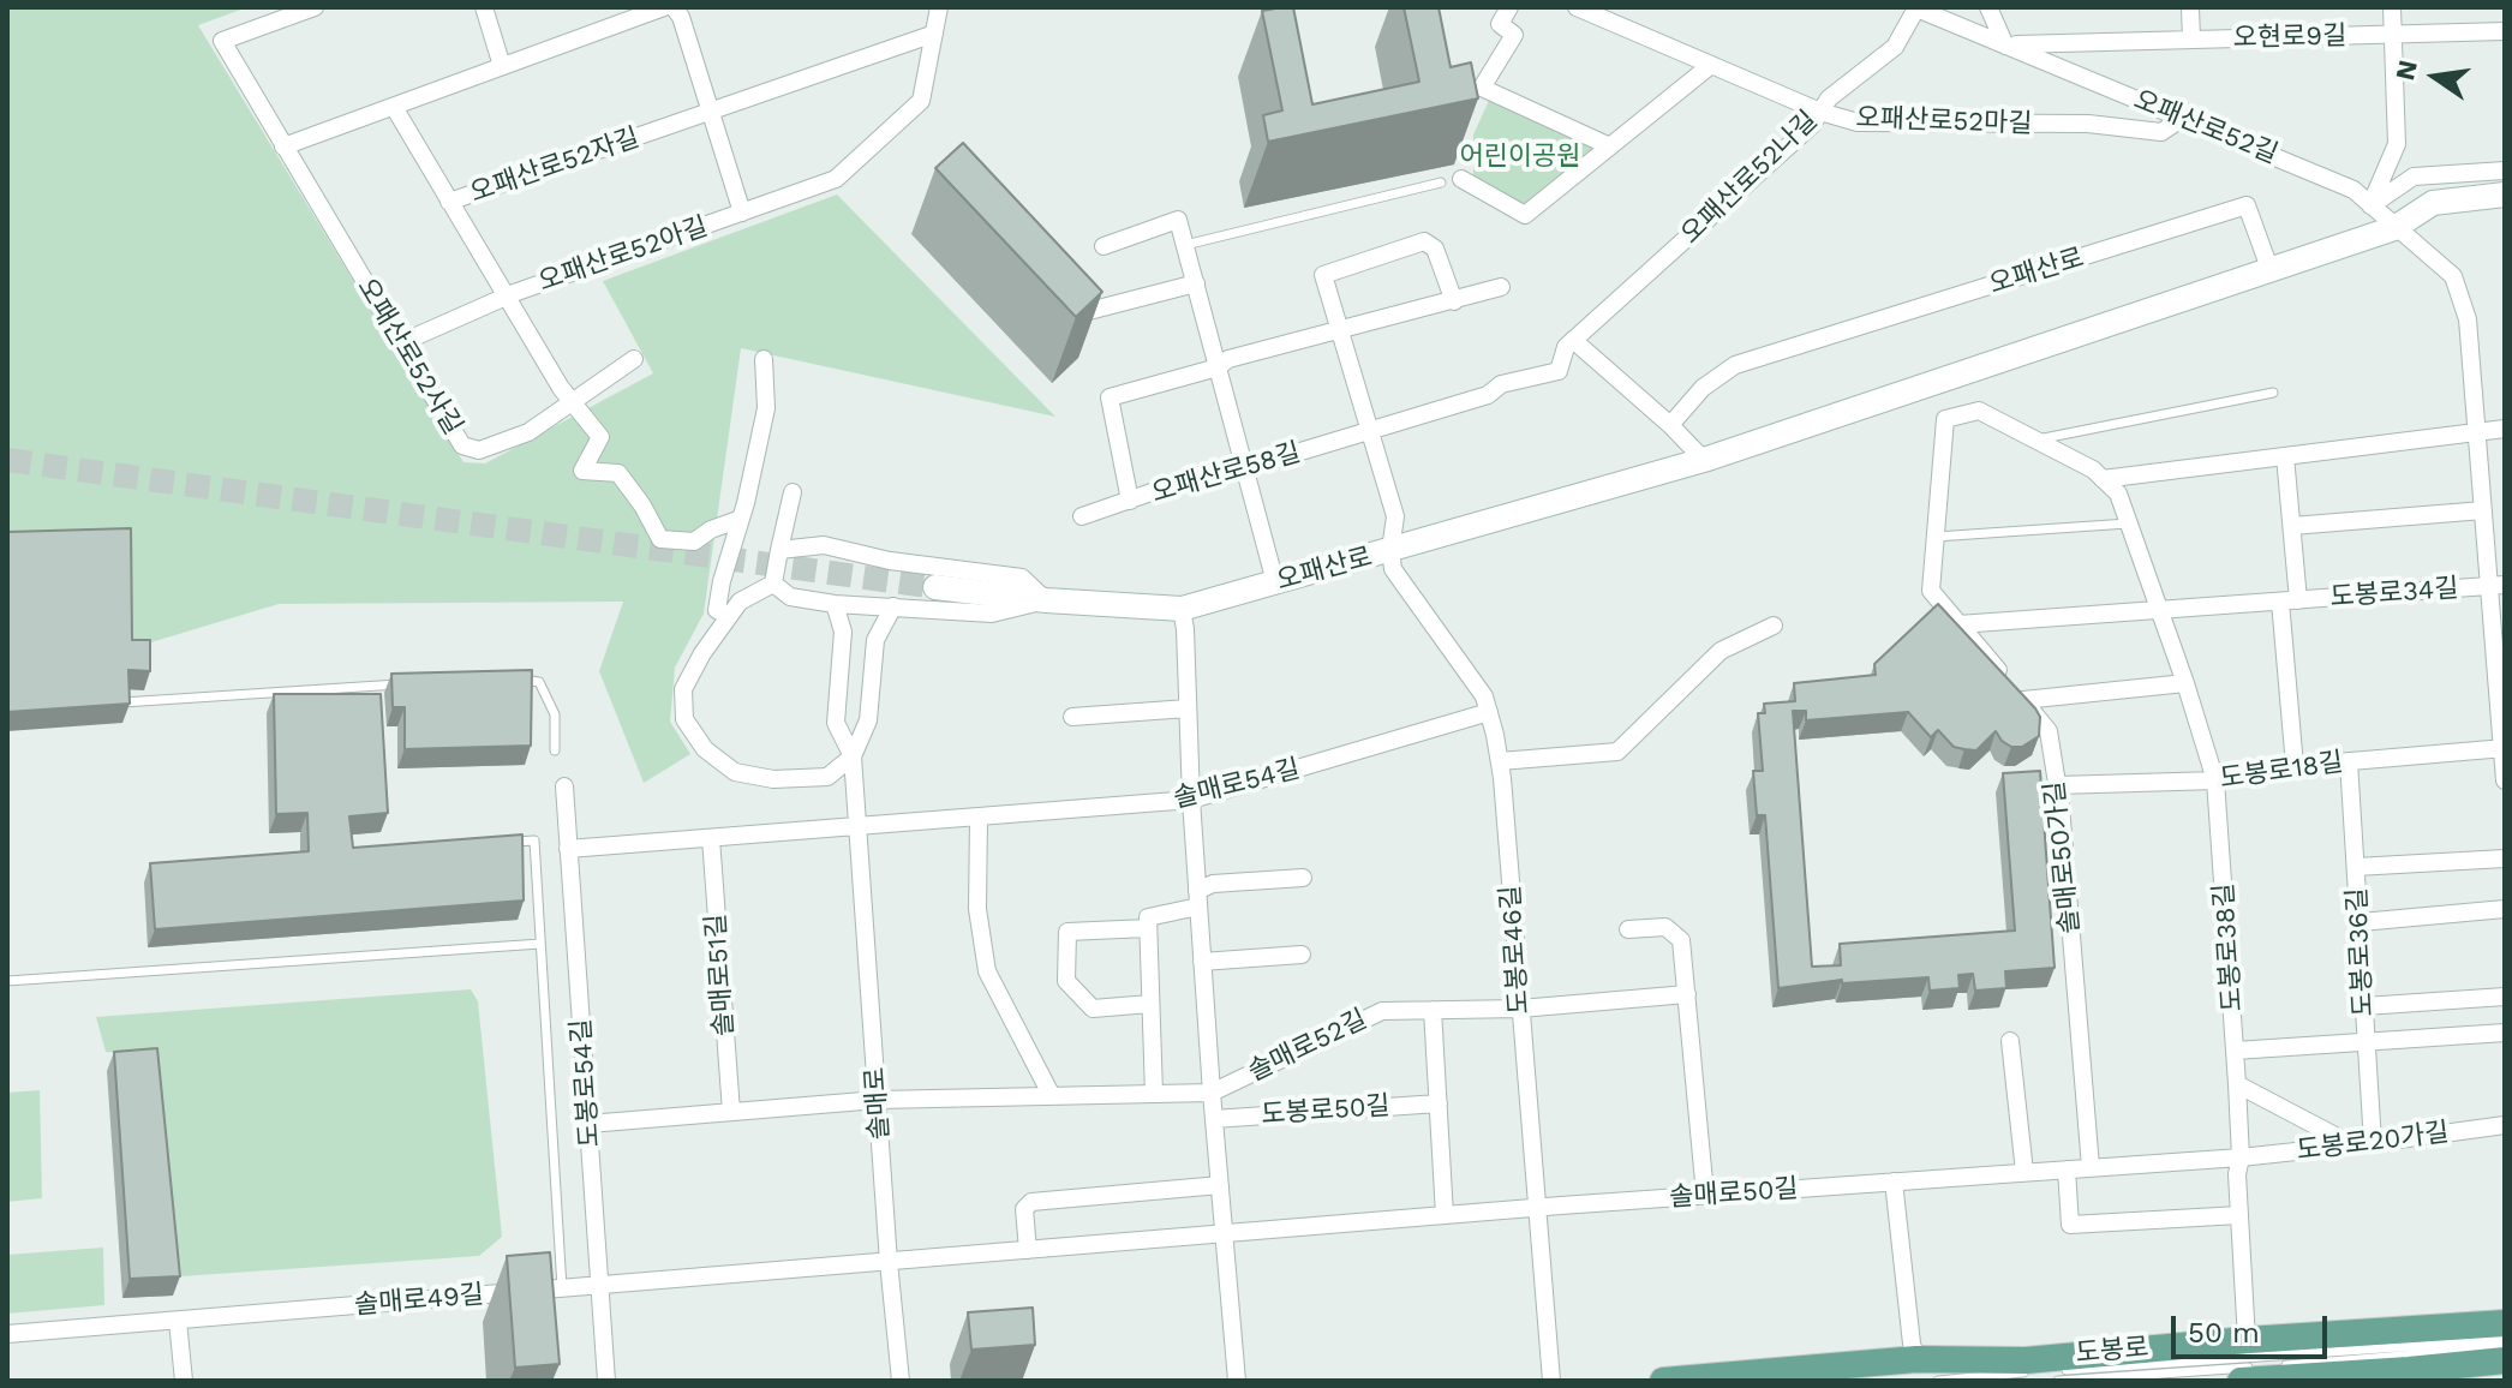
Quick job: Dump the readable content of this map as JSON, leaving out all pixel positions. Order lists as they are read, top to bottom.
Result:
{
  "streets": {
    "main road": ["도봉로"],
    "street": [
      "오현로9길",
      "오패산로52마길",
      "오패산로52길",
      "오패산로52자길",
      "오패산로52나길",
      "오패산로52아길",
      "오패산로",
      "오패산로52사길",
      "오패산로58길",
      "도봉로34길",
      "도봉로18길",
      "솔매로54길",
      "솔매로50가길",
      "도봉로38길",
      "도봉로46길",
      "도봉로36길",
      "솔매로51길",
      "솔매로52길",
      "도봉로54길",
      "솔매로",
      "도봉로50길",
      "도봉로20가길",
      "솔매로50길",
      "솔매로49길"
    ]
  },
  "crossings": [
    ["오현로9길", "오패산로52길"],
    ["오패산로52마길", "오패산로52길"],
    ["오패산로52마길", "오패산로52나길"],
    ["오패산로52길", "오패산로52나길"],
    ["오패산로52길", "오패산로"],
    ["오패산로52길", "도봉로34길"],
    ["오패산로52자길", "오패산로52아길"],
    ["오패산로52나길", "오패산로58길"],
    ["오패산로52아길", "오패산로52사길"],
    ["오패산로", "도봉로34길"],
    ["오패산로", "도봉로46길"],
    ["도봉로34길", "도봉로18길"],
    ["도봉로34길", "도봉로38길"],
    ["도봉로18길", "솔매로50가길"],
    ["도봉로18길", "도봉로38길"],
    ["도봉로18길", "도봉로36길"],
    ["솔매로54길", "도봉로46길"],
    ["솔매로54길", "솔매로"],
    ["솔매로50가길", "도봉로38길"],
    ["솔매로50가길", "솔매로50길"],
    ["도봉로38길", "도봉로20가길"],
    ["도봉로38길", "솔매로50길"],
    ["도봉로38길", "도봉로"],
    ["도봉로46길", "솔매로52길"],
    ["도봉로46길", "솔매로50길"],
    ["도봉로36길", "도봉로20가길"],
    ["솔매로52길", "솔매로"],
    ["도봉로54길", "솔매로49길"],
    ["솔매로", "솔매로50길"],
    ["솔매로", "솔매로49길"],
    ["도봉로20가길", "솔매로50길"],
    ["솔매로50길", "솔매로49길"]
  ],
  "parks": ["어린이공원"],
  "scale_bar": "50 m",
  "north": "left"
}
